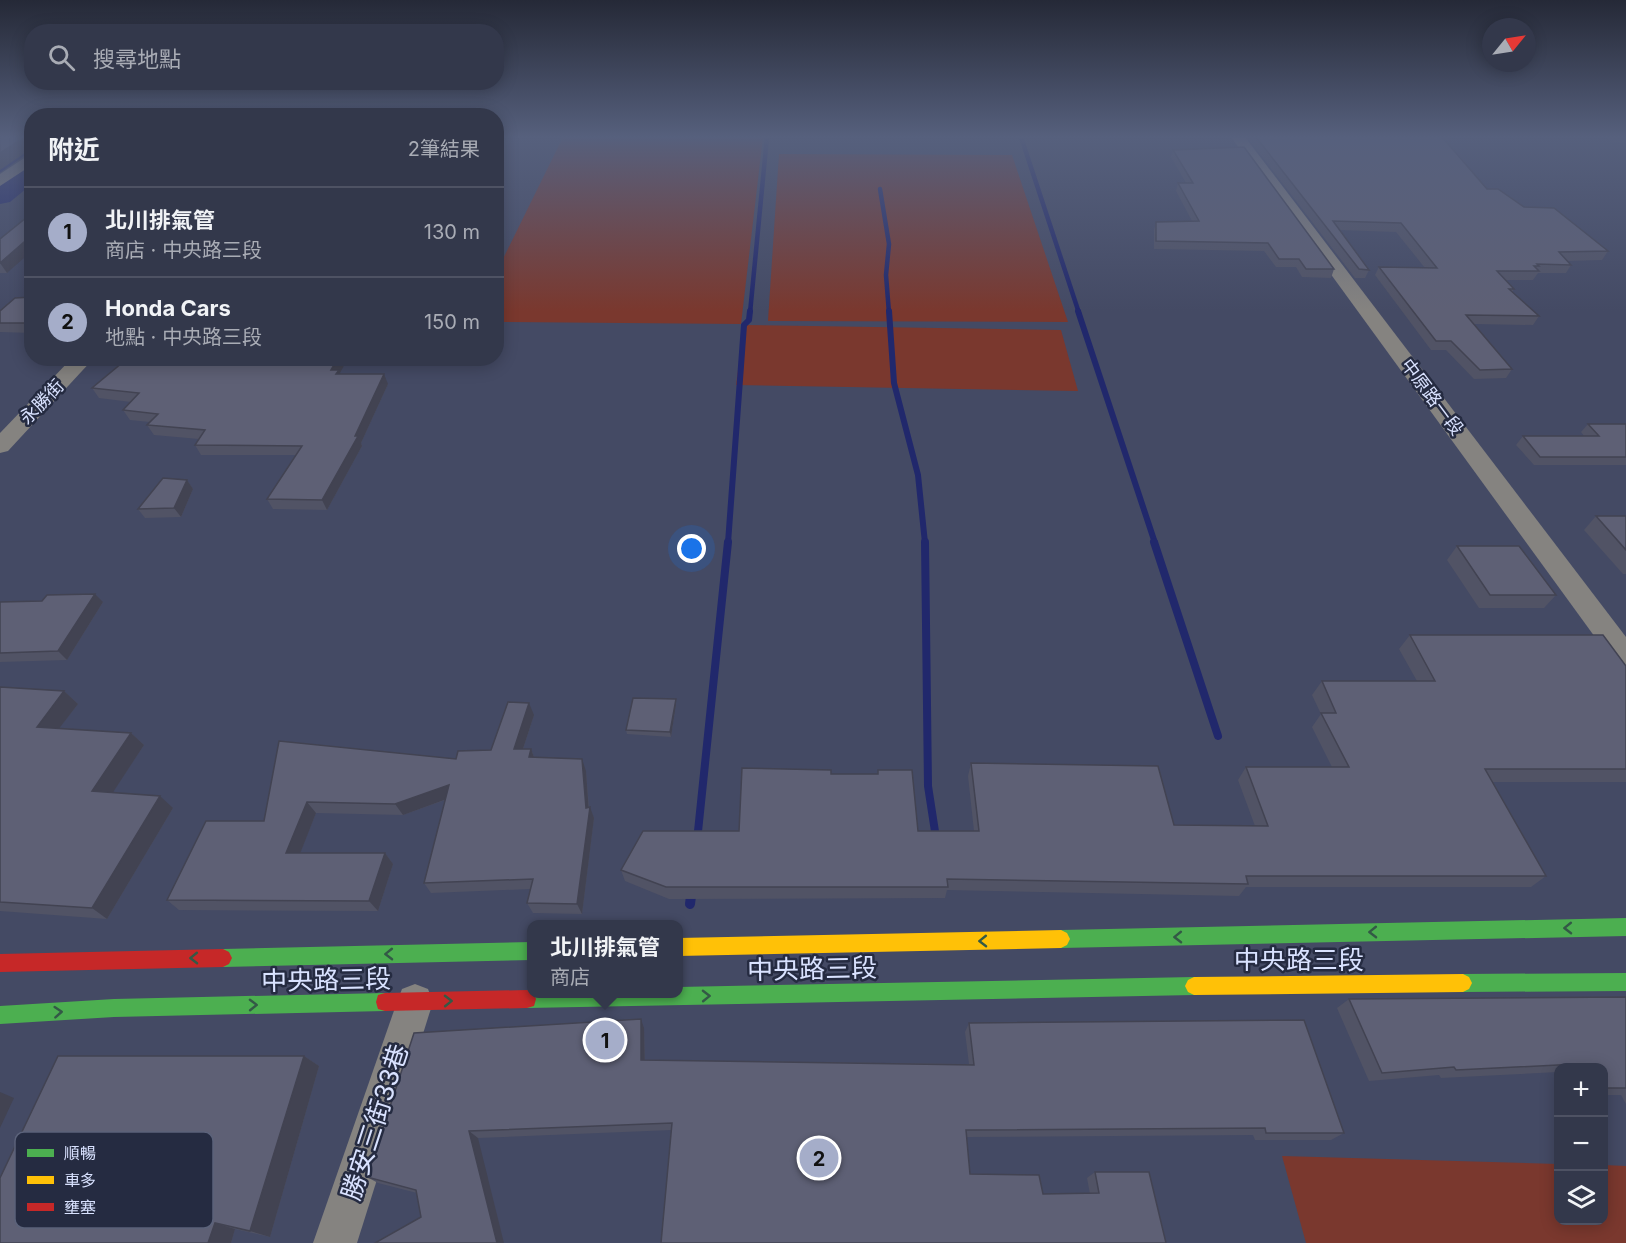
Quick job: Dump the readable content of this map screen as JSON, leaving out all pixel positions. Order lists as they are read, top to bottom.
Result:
{
  "streets": {
    "street": [
      "中原路一段",
      "永勝街",
      "中央路三段",
      "勝安三街33巷"
    ]
  },
  "crossings": [
    ["中央路三段", "勝安三街33巷"]
  ],
  "legend": ["順暢", "車多", "壅塞"],
  "north": "top right",
  "page": {
    "search": "搜尋地點",
    "heading": ["附近", "2筆結果"],
    "list": [
      {
        "mark": "1",
        "name": "北川排氣管",
        "note": "商店 · 中央路三段",
        "value": "130 m"
      },
      {
        "mark": "2",
        "name": "Honda Cars",
        "note": "地點 · 中央路三段",
        "value": "150 m"
      }
    ],
    "popup": ["北川排氣管", "商店"],
    "pins": ["1", "2"],
    "map_buttons": ["+", "−"]
  }
}
